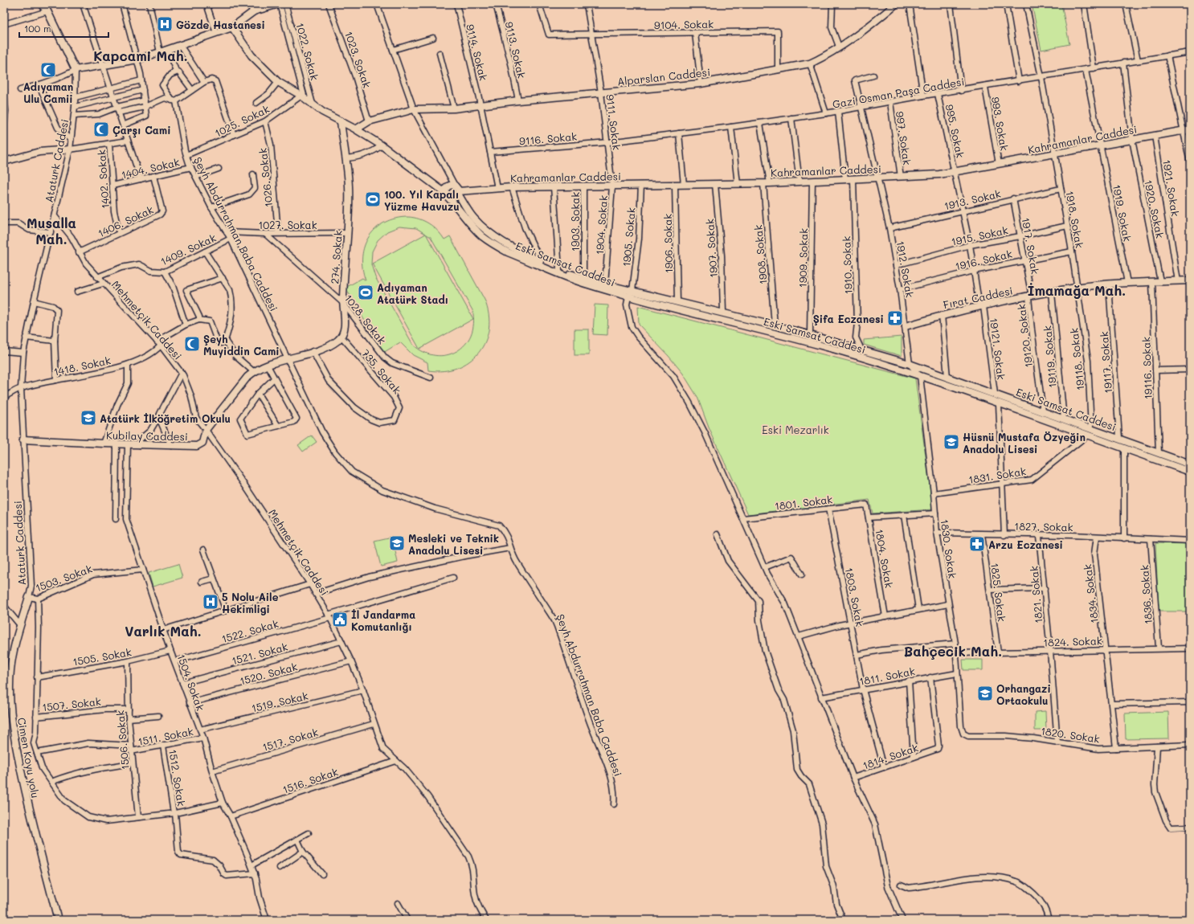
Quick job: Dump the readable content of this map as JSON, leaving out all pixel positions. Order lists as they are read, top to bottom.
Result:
{
  "streets": {
    "street": [
      "9104. Sokak",
      "9113. Sokak",
      "1022. Sokak",
      "9114. Sokak",
      "1023. Sokak",
      "Alparslan Caddesi",
      "Gazi Osman Paşa Caddesi",
      "1025. Sokak",
      "9111. Sokak",
      "993. Sokak",
      "995. Sokak",
      "9116. Sokak",
      "997. Sokak",
      "Kahramanlar Caddesi",
      "Ataturk Caddesi",
      "1404. Sokak",
      "1026. Sokak",
      "1402. Sokak",
      "1921. Sokak",
      "1913. Sokak",
      "1920. Sokak",
      "1919. Sokak",
      "1918. Sokak",
      "1406. Sokak",
      "1903. Sokak",
      "1027. Sokak",
      "1904. Sokak",
      "Şeyh Abdurrahman Baba Caddesi",
      "1915. Sokak",
      "1905. Sokak",
      "1906. Sokak",
      "1917. Sokak",
      "1907. Sokak",
      "1409. Sokak",
      "1908. Sokak",
      "274. Sokak",
      "1909. Sokak",
      "1916. Sokak",
      "Eski Samsat Caddesi",
      "1910. Sokak",
      "1912. Sokak",
      "Fırat Caddesi",
      "1028. Sokak",
      "Mehmetçik Caddesi",
      "19120. Sokak",
      "19121. Sokak",
      "19119. Sokak",
      "19118. Sokak",
      "19117. Sokak",
      "1418. Sokak",
      "19116. Sokak",
      "735. Sokak",
      "Kubilay Caddesi",
      "1831. Sokak",
      "1801. Sokak",
      "1827. Sokak",
      "1830. Sokak",
      "1804. Sokak",
      "1503. Sokak",
      "1825. Sokak",
      "1834. Sokak",
      "1821. Sokak",
      "1836. Sokak",
      "1803. Sokak",
      "1522. Sokak",
      "1824. Sokak",
      "1521. Sokak",
      "1505. Sokak",
      "1520. Sokak",
      "1811. Sokak",
      "1504. Sokak",
      "1519. Sokak",
      "1507. Sokak",
      "1820. Sokak",
      "1511. Sokak",
      "1517. Sokak",
      "1506. Sokak",
      "1814. Sokak",
      "Cimen Koyu yolu",
      "1512. Sokak",
      "1516. Sokak"
    ]
  },
  "crossings": [
    ["9104. Sokak", "Alparslan Caddesi"],
    ["9104. Sokak", "9111. Sokak"],
    ["9113. Sokak", "Alparslan Caddesi"],
    ["1022. Sokak", "1025. Sokak"],
    ["1022. Sokak", "Eski Samsat Caddesi"],
    ["9114. Sokak", "Alparslan Caddesi"],
    ["9114. Sokak", "9116. Sokak"],
    ["9114. Sokak", "Kahramanlar Caddesi"],
    ["1023. Sokak", "Alparslan Caddesi"],
    ["Alparslan Caddesi", "9111. Sokak"],
    ["Gazi Osman Paşa Caddesi", "9111. Sokak"],
    ["Gazi Osman Paşa Caddesi", "993. Sokak"],
    ["Gazi Osman Paşa Caddesi", "995. Sokak"],
    ["Gazi Osman Paşa Caddesi", "9116. Sokak"],
    ["Gazi Osman Paşa Caddesi", "997. Sokak"],
    ["Gazi Osman Paşa Caddesi", "1920. Sokak"],
    ["Gazi Osman Paşa Caddesi", "1919. Sokak"],
    ["Gazi Osman Paşa Caddesi", "1918. Sokak"],
    ["Gazi Osman Paşa Caddesi", "1908. Sokak"],
    ["Gazi Osman Paşa Caddesi", "1912. Sokak"],
    ["1025. Sokak", "1026. Sokak"],
    ["1025. Sokak", "Şeyh Abdurrahman Baba Caddesi"],
    ["1025. Sokak", "Eski Samsat Caddesi"],
    ["9111. Sokak", "9116. Sokak"],
    ["9111. Sokak", "Kahramanlar Caddesi"],
    ["9111. Sokak", "1904. Sokak"],
    ["993. Sokak", "Kahramanlar Caddesi"],
    ["995. Sokak", "Kahramanlar Caddesi"],
    ["995. Sokak", "1913. Sokak"],
    ["995. Sokak", "1915. Sokak"],
    ["995. Sokak", "19121. Sokak"],
    ["997. Sokak", "Kahramanlar Caddesi"],
    ["Kahramanlar Caddesi", "1921. Sokak"],
    ["Kahramanlar Caddesi", "1920. Sokak"],
    ["Kahramanlar Caddesi", "1919. Sokak"],
    ["Kahramanlar Caddesi", "1918. Sokak"],
    ["Kahramanlar Caddesi", "1903. Sokak"],
    ["Kahramanlar Caddesi", "1904. Sokak"],
    ["Kahramanlar Caddesi", "1905. Sokak"],
    ["Kahramanlar Caddesi", "1906. Sokak"],
    ["Kahramanlar Caddesi", "1907. Sokak"],
    ["Kahramanlar Caddesi", "1908. Sokak"],
    ["Kahramanlar Caddesi", "1909. Sokak"],
    ["Kahramanlar Caddesi", "Eski Samsat Caddesi"],
    ["Kahramanlar Caddesi", "1910. Sokak"],
    ["Kahramanlar Caddesi", "1912. Sokak"],
    ["Ataturk Caddesi", "Mehmetçik Caddesi"],
    ["Ataturk Caddesi", "1418. Sokak"],
    ["Ataturk Caddesi", "Kubilay Caddesi"],
    ["Ataturk Caddesi", "1503. Sokak"],
    ["Ataturk Caddesi", "Cimen Koyu yolu"],
    ["1404. Sokak", "1402. Sokak"],
    ["1404. Sokak", "1406. Sokak"],
    ["1404. Sokak", "Şeyh Abdurrahman Baba Caddesi"],
    ["1026. Sokak", "1027. Sokak"],
    ["1402. Sokak", "1406. Sokak"],
    ["1921. Sokak", "Fırat Caddesi"],
    ["1913. Sokak", "1918. Sokak"],
    ["1913. Sokak", "1917. Sokak"],
    ["1913. Sokak", "1912. Sokak"],
    ["1920. Sokak", "Fırat Caddesi"],
    ["1919. Sokak", "Fırat Caddesi"],
    ["1918. Sokak", "1915. Sokak"],
    ["1918. Sokak", "1916. Sokak"],
    ["1918. Sokak", "Fırat Caddesi"],
    ["1918. Sokak", "19118. Sokak"],
    ["1406. Sokak", "Mehmetçik Caddesi"],
    ["1903. Sokak", "Eski Samsat Caddesi"],
    ["1027. Sokak", "Şeyh Abdurrahman Baba Caddesi"],
    ["1027. Sokak", "274. Sokak"],
    ["1027. Sokak", "1028. Sokak"],
    ["1904. Sokak", "Eski Samsat Caddesi"],
    ["Şeyh Abdurrahman Baba Caddesi", "1409. Sokak"],
    ["Şeyh Abdurrahman Baba Caddesi", "Kubilay Caddesi"],
    ["1915. Sokak", "1917. Sokak"],
    ["1915. Sokak", "1912. Sokak"],
    ["1915. Sokak", "19121. Sokak"],
    ["1905. Sokak", "Eski Samsat Caddesi"],
    ["1906. Sokak", "Eski Samsat Caddesi"],
    ["1917. Sokak", "1916. Sokak"],
    ["1917. Sokak", "Fırat Caddesi"],
    ["1917. Sokak", "19120. Sokak"],
    ["1907. Sokak", "Eski Samsat Caddesi"],
    ["1409. Sokak", "Mehmetçik Caddesi"],
    ["1908. Sokak", "Eski Samsat Caddesi"],
    ["274. Sokak", "Eski Samsat Caddesi"],
    ["274. Sokak", "1028. Sokak"],
    ["274. Sokak", "735. Sokak"],
    ["1909. Sokak", "Eski Samsat Caddesi"],
    ["1916. Sokak", "1912. Sokak"],
    ["1916. Sokak", "19121. Sokak"],
    ["Eski Samsat Caddesi", "1910. Sokak"],
    ["Eski Samsat Caddesi", "1912. Sokak"],
    ["Eski Samsat Caddesi", "19120. Sokak"],
    ["Eski Samsat Caddesi", "19121. Sokak"],
    ["Eski Samsat Caddesi", "19119. Sokak"],
    ["Eski Samsat Caddesi", "19118. Sokak"],
    ["Eski Samsat Caddesi", "19117. Sokak"],
    ["Eski Samsat Caddesi", "19116. Sokak"],
    ["Eski Samsat Caddesi", "1831. Sokak"],
    ["Eski Samsat Caddesi", "1830. Sokak"],
    ["1912. Sokak", "Fırat Caddesi"],
    ["Fırat Caddesi", "19120. Sokak"],
    ["Fırat Caddesi", "19121. Sokak"],
    ["Fırat Caddesi", "19119. Sokak"],
    ["Fırat Caddesi", "19118. Sokak"],
    ["Fırat Caddesi", "19117. Sokak"],
    ["Fırat Caddesi", "19116. Sokak"],
    ["Mehmetçik Caddesi", "1418. Sokak"],
    ["Mehmetçik Caddesi", "Kubilay Caddesi"],
    ["Mehmetçik Caddesi", "1522. Sokak"],
    ["Mehmetçik Caddesi", "1521. Sokak"],
    ["Mehmetçik Caddesi", "1520. Sokak"],
    ["Mehmetçik Caddesi", "1519. Sokak"],
    ["Mehmetçik Caddesi", "1517. Sokak"],
    ["Mehmetçik Caddesi", "1516. Sokak"],
    ["Kubilay Caddesi", "1504. Sokak"],
    ["1831. Sokak", "1830. Sokak"],
    ["1801. Sokak", "1804. Sokak"],
    ["1801. Sokak", "1803. Sokak"],
    ["1827. Sokak", "1830. Sokak"],
    ["1827. Sokak", "1825. Sokak"],
    ["1827. Sokak", "1834. Sokak"],
    ["1827. Sokak", "1821. Sokak"],
    ["1827. Sokak", "1836. Sokak"],
    ["1830. Sokak", "1824. Sokak"],
    ["1830. Sokak", "1811. Sokak"],
    ["1830. Sokak", "1820. Sokak"],
    ["1503. Sokak", "1504. Sokak"],
    ["1503. Sokak", "Cimen Koyu yolu"],
    ["1825. Sokak", "1824. Sokak"],
    ["1834. Sokak", "1824. Sokak"],
    ["1834. Sokak", "1820. Sokak"],
    ["1821. Sokak", "1824. Sokak"],
    ["1821. Sokak", "1820. Sokak"],
    ["1836. Sokak", "1824. Sokak"],
    ["1803. Sokak", "1811. Sokak"],
    ["1803. Sokak", "1814. Sokak"],
    ["1522. Sokak", "1504. Sokak"],
    ["1521. Sokak", "1504. Sokak"],
    ["1505. Sokak", "1504. Sokak"],
    ["1505. Sokak", "1506. Sokak"],
    ["1520. Sokak", "1504. Sokak"],
    ["1811. Sokak", "1814. Sokak"],
    ["1504. Sokak", "1519. Sokak"],
    ["1504. Sokak", "1511. Sokak"],
    ["1504. Sokak", "1517. Sokak"],
    ["1504. Sokak", "1512. Sokak"],
    ["1504. Sokak", "1516. Sokak"],
    ["1507. Sokak", "1506. Sokak"],
    ["1511. Sokak", "1506. Sokak"],
    ["1511. Sokak", "1512. Sokak"]
  ],
  "districts": [
    "Kapcami Mah.",
    "Musalla Mah.",
    "İmamağa Mah.",
    "Varlık Mah.",
    "Bahçecik Mah."
  ],
  "parks": ["Eski Mezarlık"],
  "places": {
    "hospital": ["Gözde Hastanesi", "5 Nolu Aile Hekimligi"],
    "mosque": ["Adıyaman Ulu Camii", "Çarşı Cami", "Şeyh Muyiddin Cami"],
    "sports": ["100. Yıl Kapalı Yüzme Havuzu", "Adıyaman Atatürk Stadı"],
    "pharmacy": ["Şifa Eczanesi", "Arzu Eczanesi"],
    "school or university": [
      "Atatürk İlköğretim Okulu",
      "Hüsnü Mustafa Özyeğin Anadolu Lisesi",
      "Mesleki ve Teknik Anadolu Lisesi",
      "Orhangazi Ortaokulu"
    ],
    "public building": ["İl Jandarma Komutanlığı"]
  },
  "scale_bar": "100 m"
}
